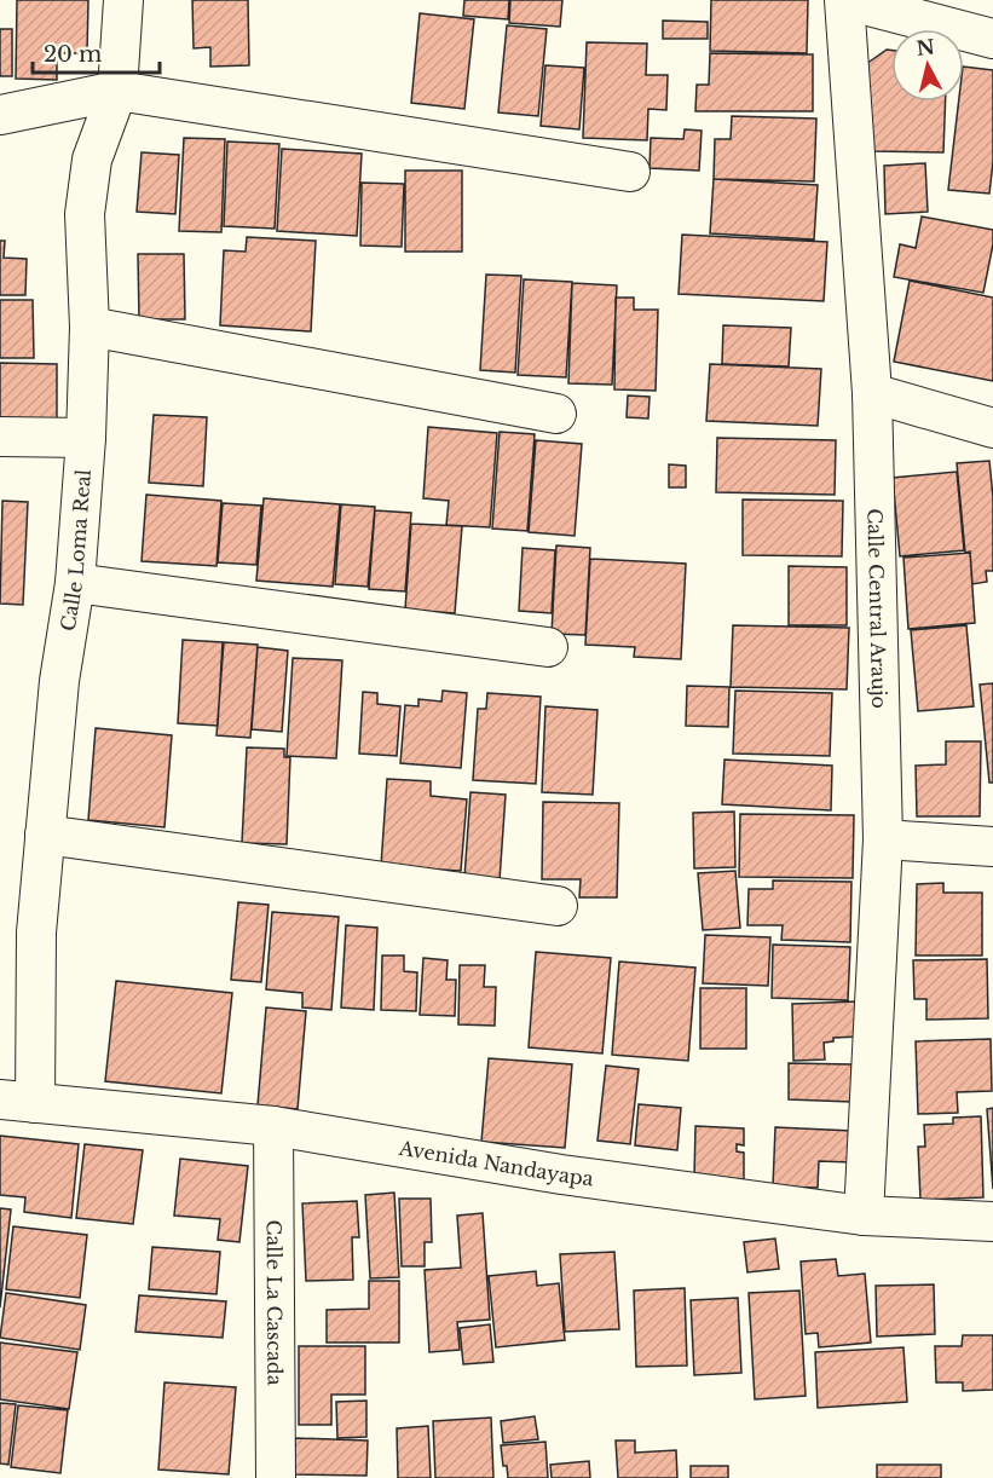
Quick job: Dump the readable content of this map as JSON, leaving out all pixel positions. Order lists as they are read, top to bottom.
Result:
{
  "streets": {
    "street": [
      "Calle Loma Real",
      "Calle Central Araujo",
      "Avenida Nandayapa",
      "Calle La Cascada"
    ]
  },
  "crossings": [
    ["Calle Loma Real", "Avenida Nandayapa"],
    ["Calle Central Araujo", "Avenida Nandayapa"],
    ["Avenida Nandayapa", "Calle La Cascada"]
  ],
  "scale_bar": "20 m",
  "north": "top"
}
